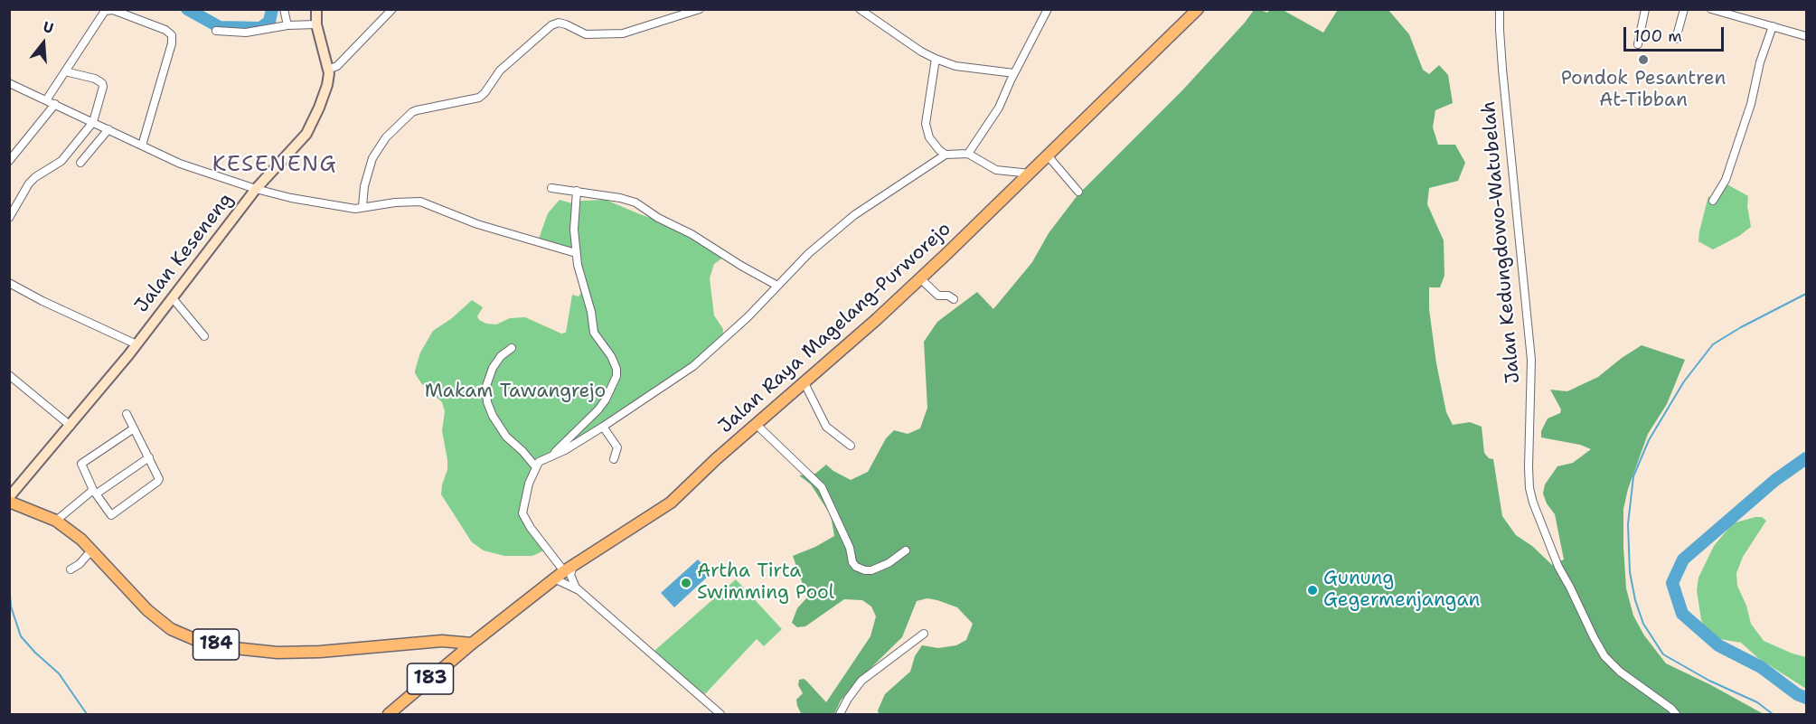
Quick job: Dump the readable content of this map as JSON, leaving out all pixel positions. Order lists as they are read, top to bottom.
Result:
{
  "streets": {
    "main road": ["Jalan Raya Magelang-Purworejo", "184", "183"],
    "street": ["Jalan Kedungdowo-Watubelah", "Jalan Keseneng"]
  },
  "crossings": [
    ["Jalan Raya Magelang-Purworejo", "184"],
    ["Jalan Raya Magelang-Purworejo", "183"],
    ["184", "183"]
  ],
  "districts": ["KESENENG"],
  "parks": ["Makam Tawangrejo"],
  "places": ["Pondok Pesantren At-Tibban", "Artha Tirta Swimming Pool", "Gunung Gegermenjangan"],
  "scale_bar": "100 m",
  "north": "top"
}
